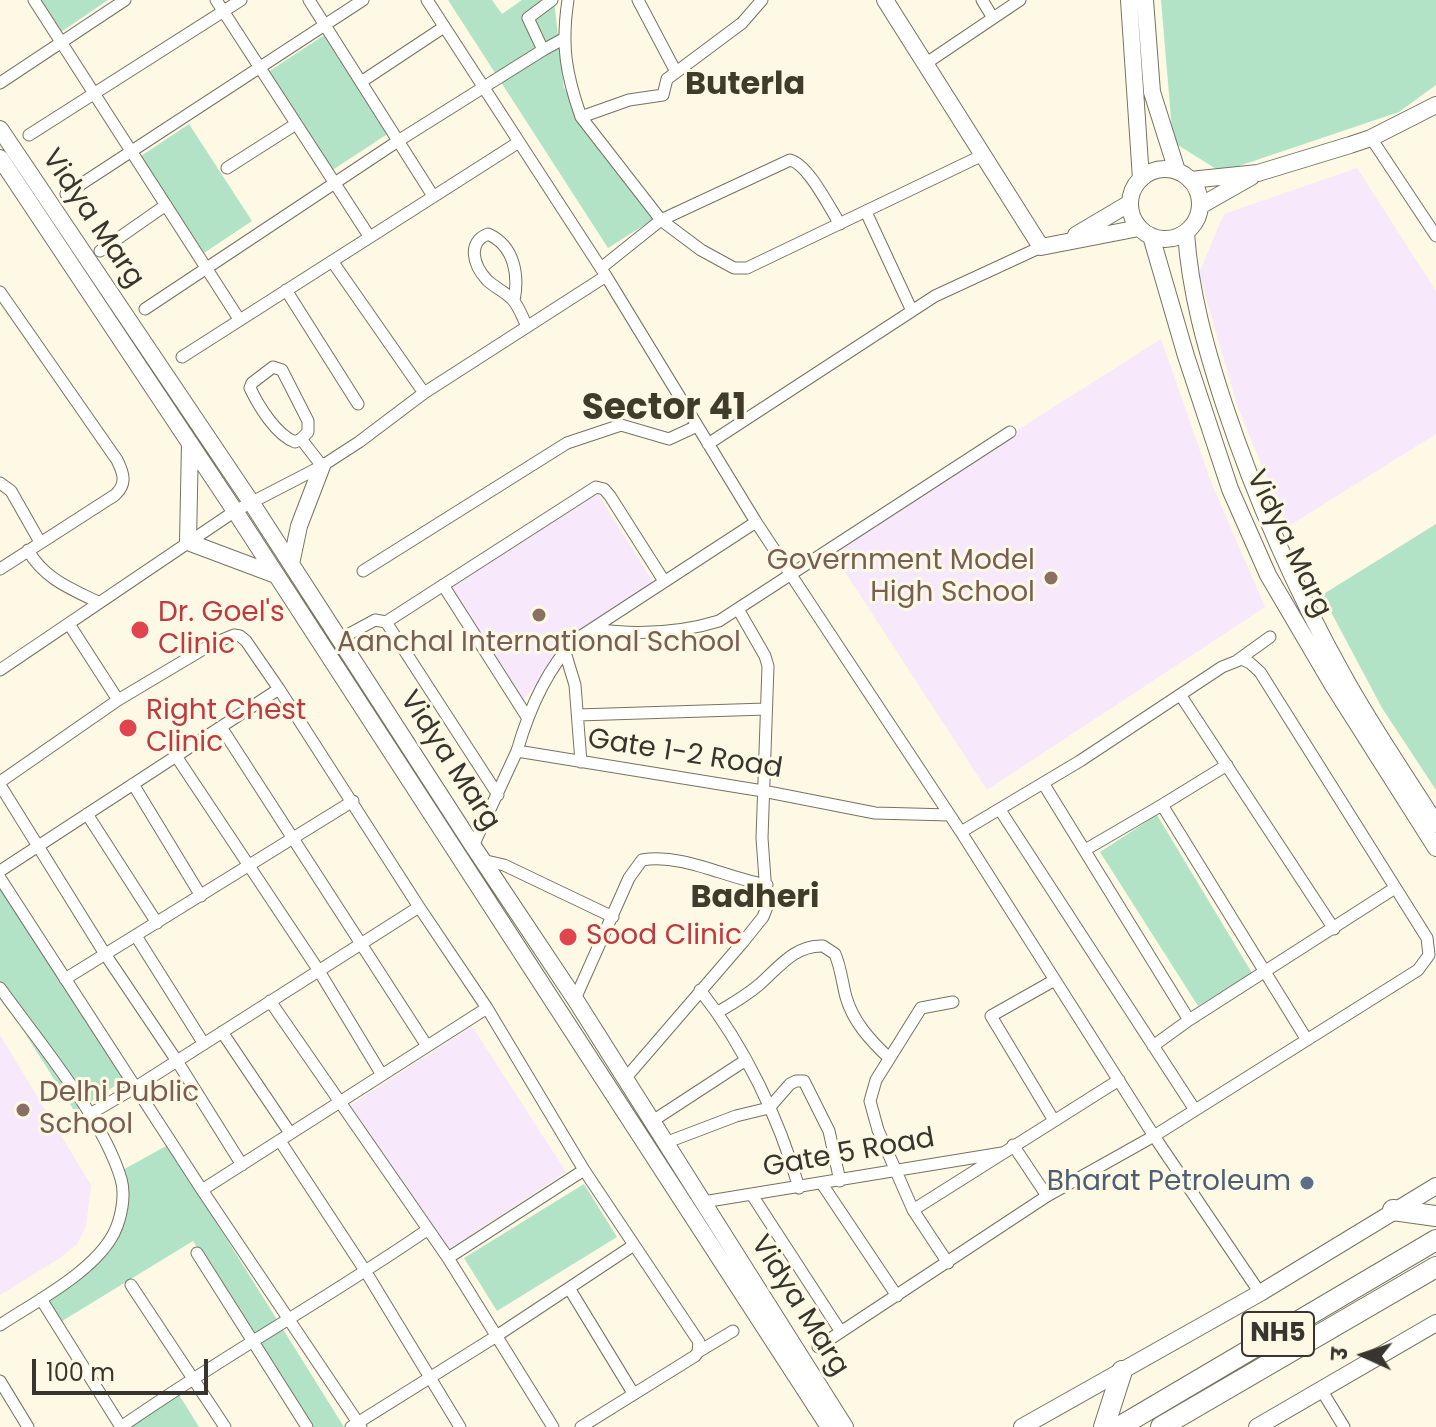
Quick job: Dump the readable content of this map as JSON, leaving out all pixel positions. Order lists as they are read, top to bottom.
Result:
{
  "streets": {
    "highway": ["NH5"],
    "main road": ["Vidya Marg"],
    "street": ["Gate 1-2 Road", "Gate 5 Road"]
  },
  "crossings": [
    ["Vidya Marg", "Gate 5 Road"]
  ],
  "districts": ["Buterla", "Sector 41", "Badheri"],
  "places": [
    "Government Model High School",
    "Aanchal International School",
    "Dr. Goel's Clinic",
    "Right Chest Clinic",
    "Sood Clinic",
    "Delhi Public School",
    "Bharat Petroleum"
  ],
  "scale_bar": "100 m",
  "north": "left"
}
